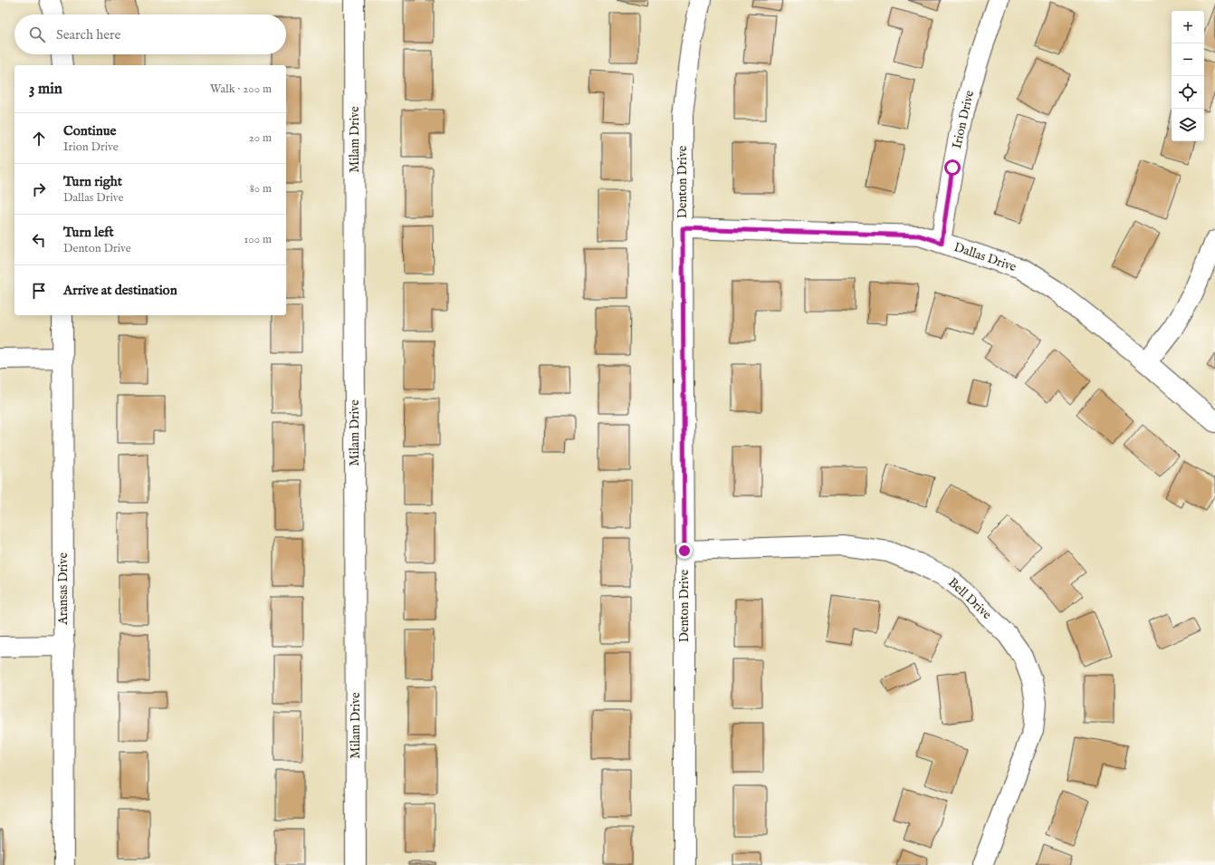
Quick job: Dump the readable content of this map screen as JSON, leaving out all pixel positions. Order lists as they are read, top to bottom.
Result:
{
  "streets": {
    "street": [
      "Irion Drive",
      "Milam Drive",
      "Denton Drive",
      "Dallas Drive",
      "Aransas Drive",
      "Bell Drive"
    ]
  },
  "crossings": [
    ["Irion Drive", "Dallas Drive"],
    ["Denton Drive", "Dallas Drive"],
    ["Denton Drive", "Bell Drive"]
  ],
  "page": {
    "map_buttons": ["+", "−"],
    "search": "Search here",
    "heading": ["3 min", "Walk · 200 m"],
    "list": [
      ["Continue", "Irion Drive", "20 m"],
      ["Turn right", "Dallas Drive", "80 m"],
      ["Turn left", "Denton Drive", "100 m"],
      "Arrive at destination"
    ]
  }
}
